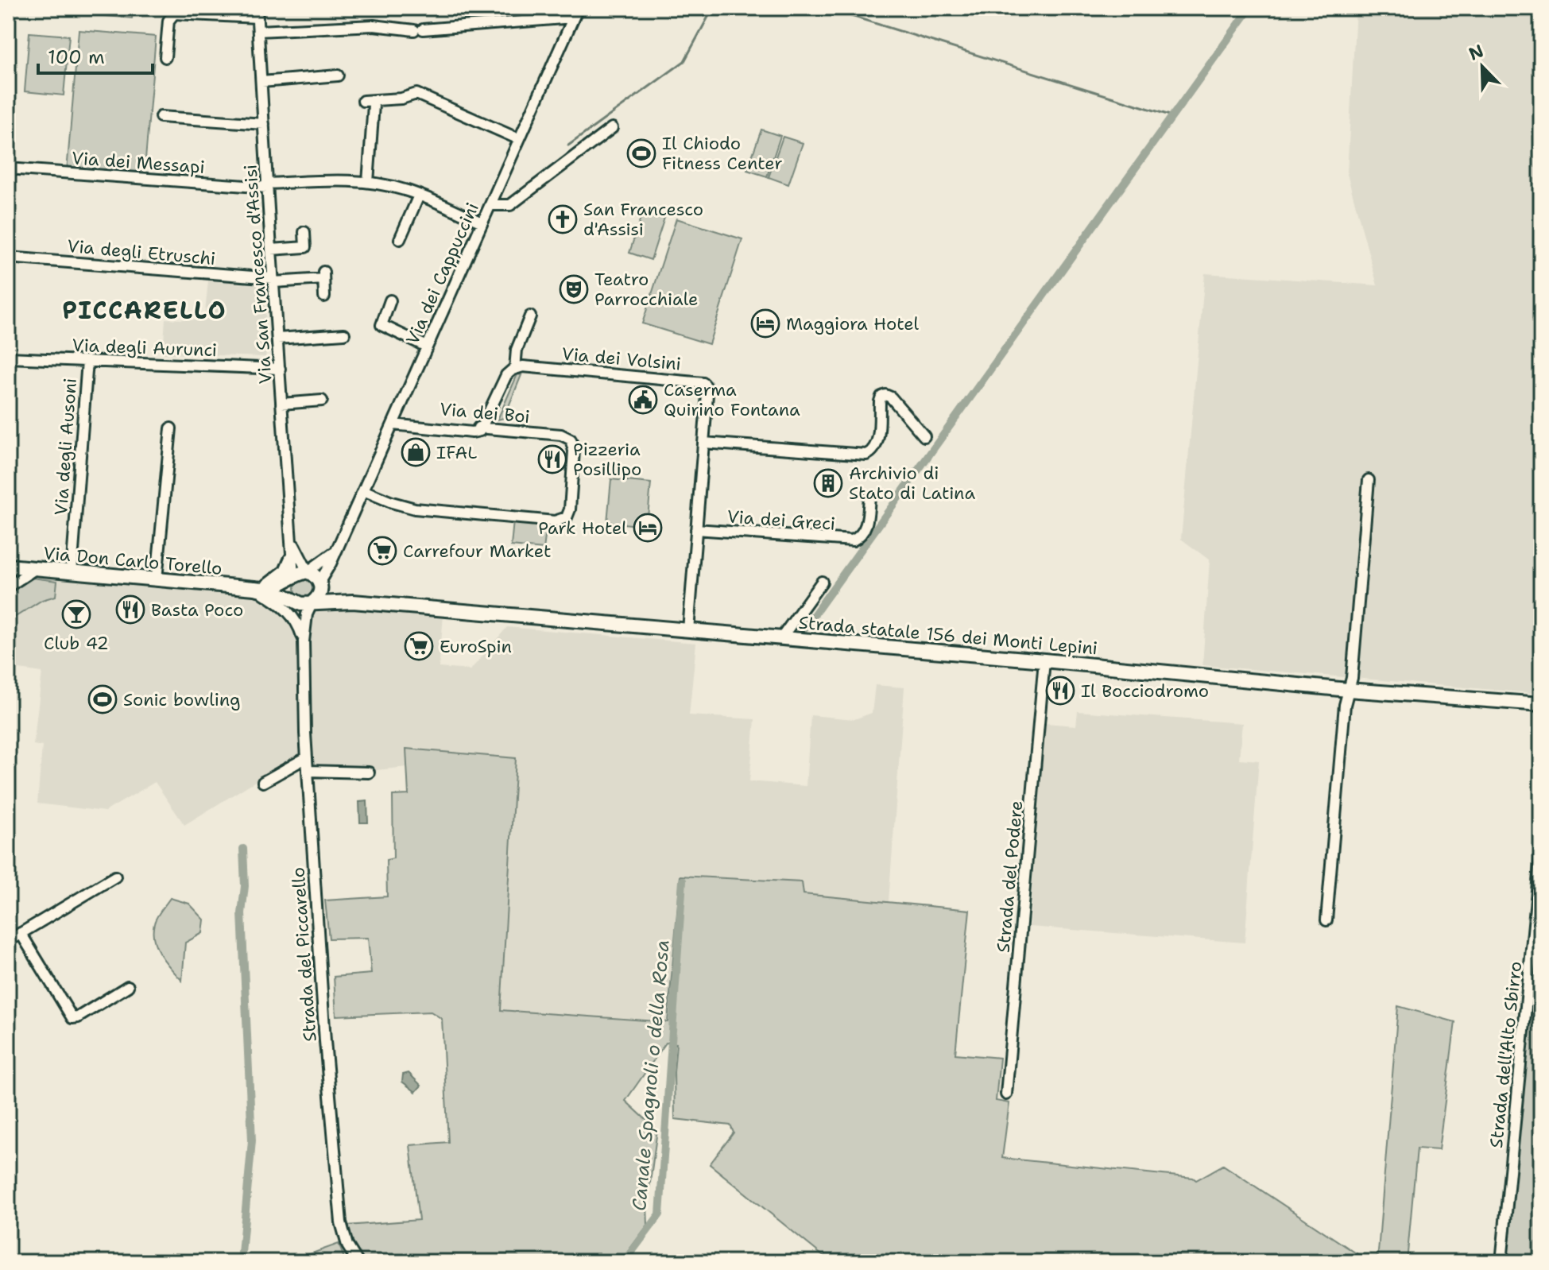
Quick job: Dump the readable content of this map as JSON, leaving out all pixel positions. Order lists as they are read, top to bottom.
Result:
{
  "streets": {
    "main road": ["Via Don Carlo Torello", "Strada statale 156 dei Monti Lepini"],
    "street": [
      "Via dei Messapi",
      "Via degli Etruschi",
      "Via dei Cappuccini",
      "Via San Francesco d'Assisi",
      "Via degli Aurunci",
      "Via dei Volsini",
      "Via dei Boi",
      "Via degli Ausoni",
      "Via dei Greci",
      "Strada del Podere",
      "Strada del Piccarello",
      "Strada dell'Alto Sbirro"
    ]
  },
  "crossings": [
    ["Via dei Messapi", "Via dei Cappuccini"],
    ["Via dei Messapi", "Via San Francesco d'Assisi"],
    ["Via degli Etruschi", "Via San Francesco d'Assisi"],
    ["Via dei Cappuccini", "Via San Francesco d'Assisi"],
    ["Via dei Cappuccini", "Via dei Boi"],
    ["Via dei Cappuccini", "Via Don Carlo Torello"],
    ["Via dei Cappuccini", "Strada statale 156 dei Monti Lepini"],
    ["Via dei Cappuccini", "Strada del Piccarello"],
    ["Via San Francesco d'Assisi", "Via degli Aurunci"],
    ["Via San Francesco d'Assisi", "Via Don Carlo Torello"],
    ["Via San Francesco d'Assisi", "Strada statale 156 dei Monti Lepini"],
    ["Via San Francesco d'Assisi", "Strada del Piccarello"],
    ["Via degli Aurunci", "Via degli Ausoni"],
    ["Via dei Volsini", "Via dei Greci"],
    ["Via dei Volsini", "Strada statale 156 dei Monti Lepini"],
    ["Via degli Ausoni", "Via Don Carlo Torello"],
    ["Via Don Carlo Torello", "Strada statale 156 dei Monti Lepini"],
    ["Via Don Carlo Torello", "Strada del Piccarello"],
    ["Strada statale 156 dei Monti Lepini", "Strada del Podere"],
    ["Strada statale 156 dei Monti Lepini", "Strada del Piccarello"]
  ],
  "districts": ["PICCARELLO"],
  "water": ["Canale Spagnoli o della Rosa"],
  "places": {
    "sports": ["Il Chiodo Fitness Center", "Sonic bowling"],
    "church": ["San Francesco d'Assisi"],
    "theatre": ["Teatro Parrocchiale"],
    "hotel": ["Maggiora Hotel", "Park Hotel"],
    "public building": ["Caserma Quirino Fontana"],
    "shop": ["IFAL"],
    "restaurant": ["Pizzeria Posillipo", "Basta Poco", "Il Bocciodromo"],
    "building": ["Archivio di Stato di Latina"],
    "supermarket": ["Carrefour Market", "EuroSpin"],
    "bar": ["Club 42"]
  },
  "scale_bar": "100 m",
  "north": "top left"
}
